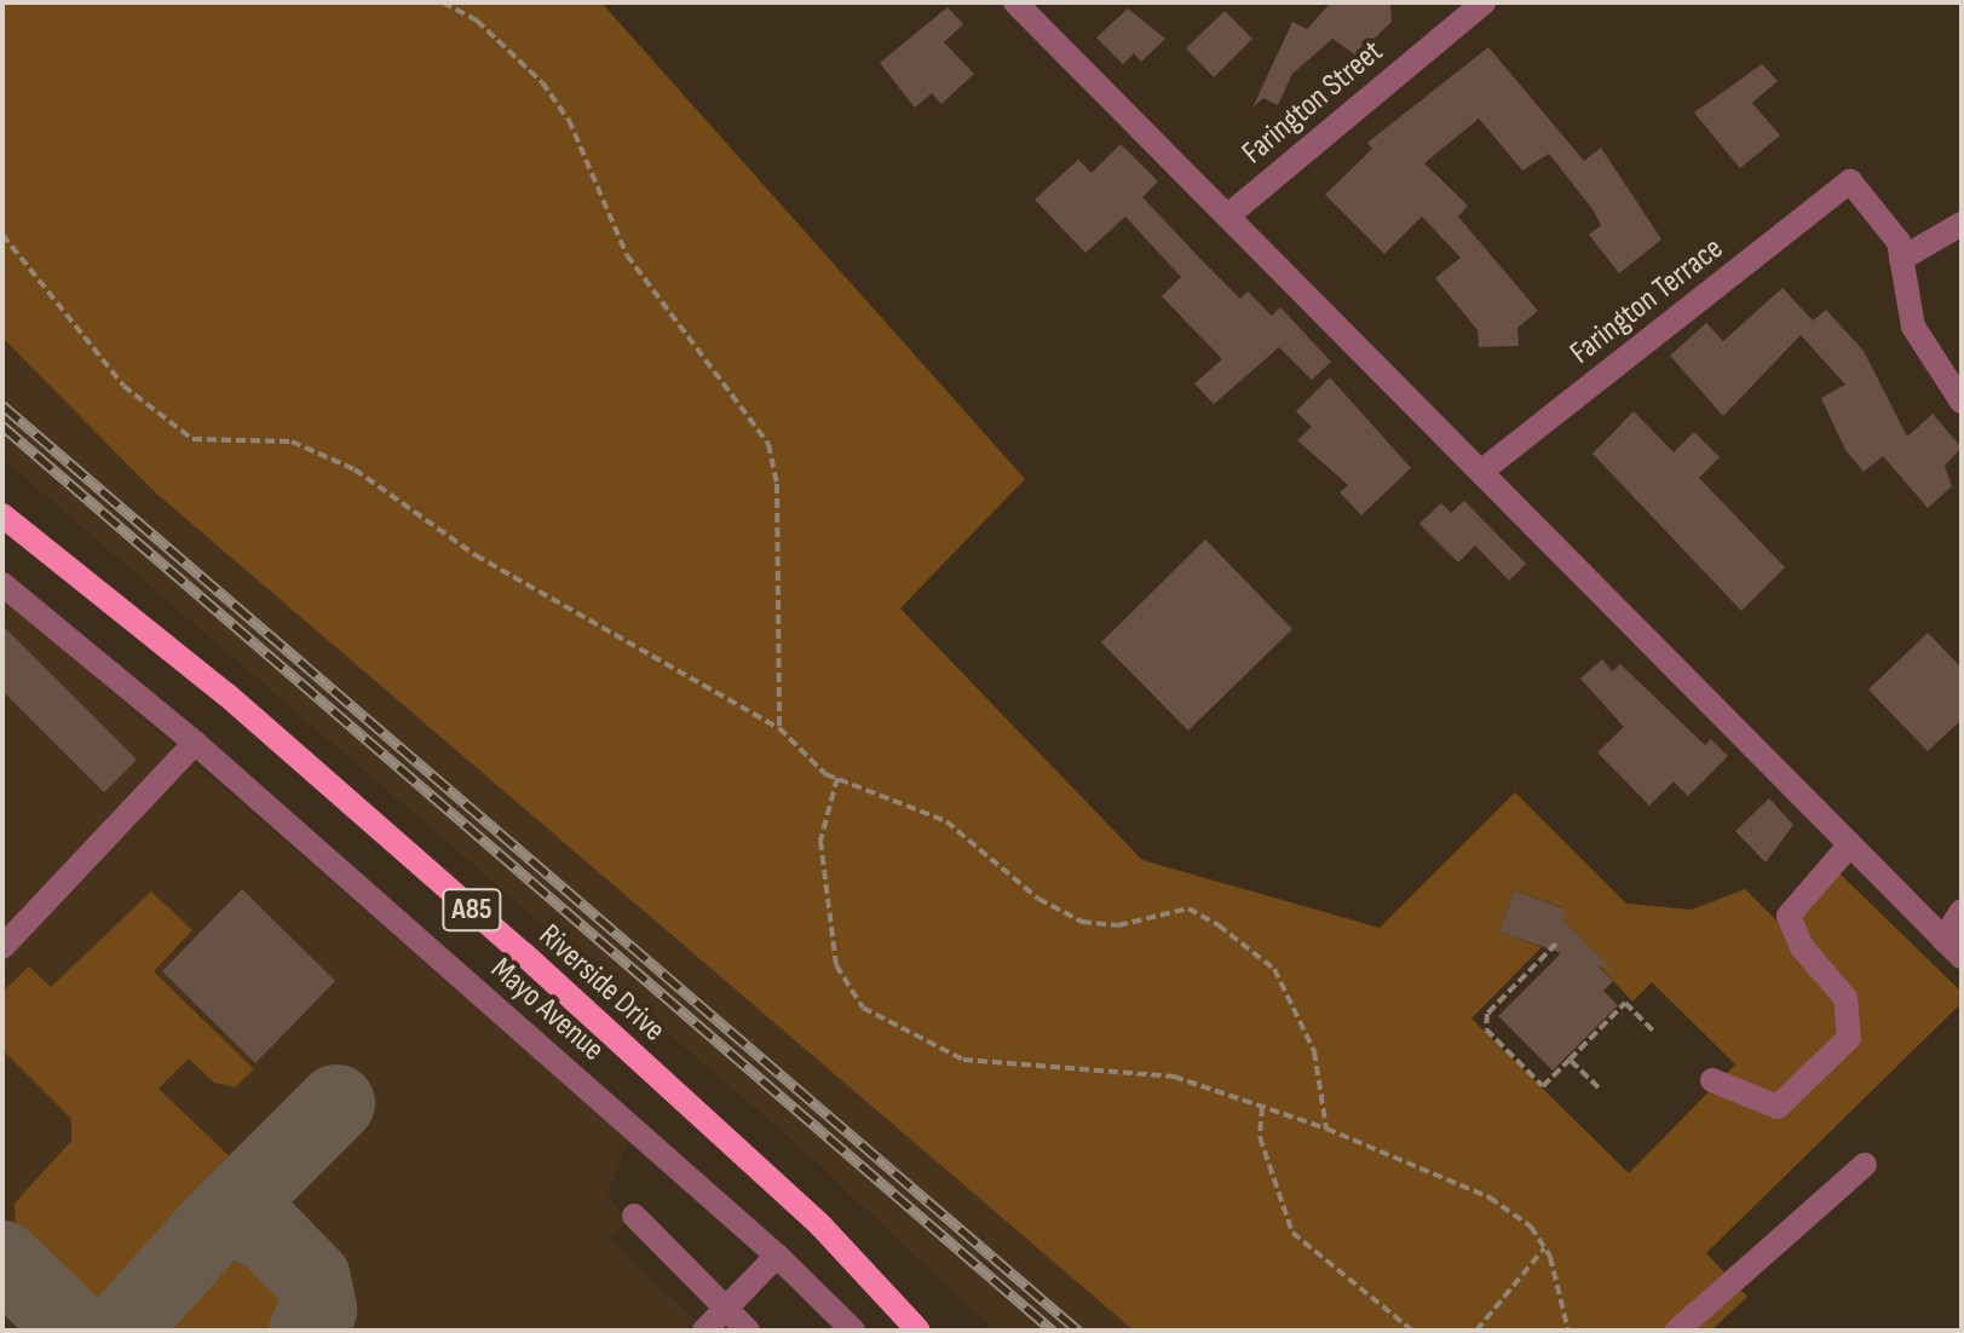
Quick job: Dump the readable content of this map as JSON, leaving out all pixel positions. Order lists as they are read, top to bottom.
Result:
{
  "streets": {
    "main road": ["A85", "Riverside Drive"],
    "street": ["Farington Street", "Farington Terrace", "Mayo Avenue"]
  }
}
